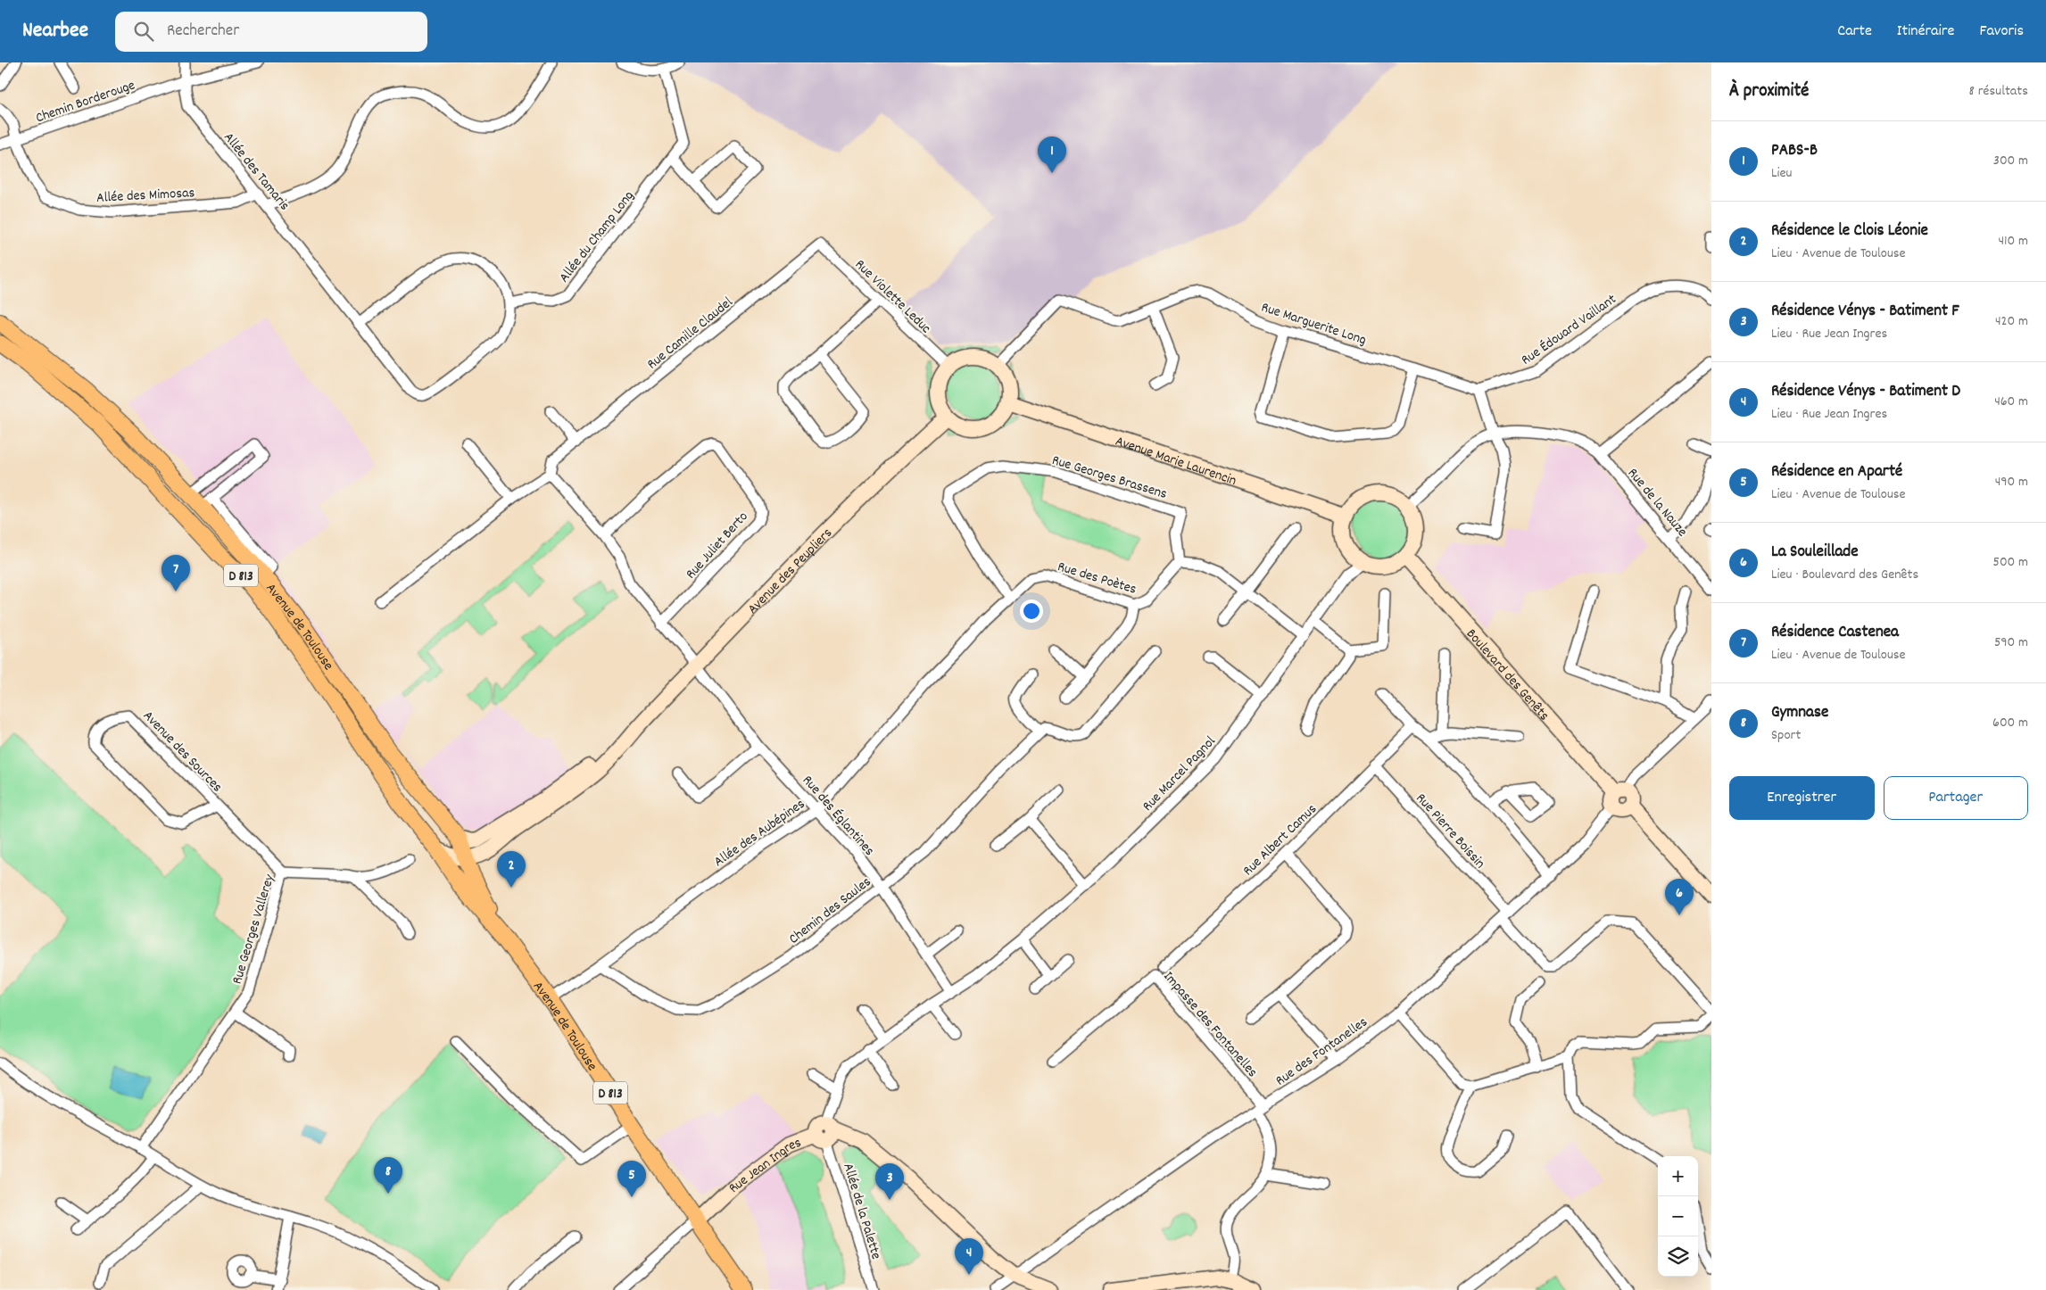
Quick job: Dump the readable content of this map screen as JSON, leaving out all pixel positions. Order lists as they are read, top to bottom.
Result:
{
  "streets": {
    "main road": ["D 813", "Avenue de Toulouse"],
    "street": [
      "Chemin Borderouge",
      "Allée des Tamaris",
      "Allée des Mimosas",
      "Allée du Champ Long",
      "Rue Violette Leduc",
      "Rue Marguerite Long",
      "Rue Édouard Vaillant",
      "Rue Camille Claudel",
      "Avenue Marie Laurencin",
      "Rue Georges Brassens",
      "Rue de la Nauze",
      "Rue Juliet Berto",
      "Avenue des Peupliers",
      "Rue des Poètes",
      "Boulevard des Genêts",
      "Avenue des Sources",
      "Rue Marcel Pagnol",
      "Rue des Églantines",
      "Rue Pierre Boissin",
      "Allée des Aubépines",
      "Rue Albert Camus",
      "Chemin des Saules",
      "Rue Georges Vallerey",
      "Impasse des Fontanelles",
      "Rue des Fontanelles",
      "Rue Jean Ingres",
      "Allée de la Palette"
    ]
  },
  "crossings": [
    ["Chemin Borderouge", "Allée des Tamaris"],
    ["Chemin Borderouge", "Allée des Mimosas"],
    ["Allée des Tamaris", "Allée des Mimosas"],
    ["Allée des Tamaris", "Allée du Champ Long"],
    ["Rue Violette Leduc", "Rue Marguerite Long"],
    ["Rue Violette Leduc", "Rue Camille Claudel"],
    ["Rue Violette Leduc", "Avenue Marie Laurencin"],
    ["Rue Violette Leduc", "Avenue des Peupliers"],
    ["Rue Marguerite Long", "Rue Édouard Vaillant"],
    ["Rue Marguerite Long", "Avenue Marie Laurencin"],
    ["Rue Marguerite Long", "Avenue des Peupliers"],
    ["Rue Camille Claudel", "Rue des Églantines"],
    ["Avenue Marie Laurencin", "Avenue des Peupliers"],
    ["Avenue Marie Laurencin", "Boulevard des Genêts"],
    ["Avenue Marie Laurencin", "Rue Marcel Pagnol"],
    ["Rue Georges Brassens", "Rue des Poètes"],
    ["Rue Georges Brassens", "Allée des Aubépines"],
    ["Rue Juliet Berto", "Rue des Églantines"],
    ["Avenue des Peupliers", "Avenue de Toulouse"],
    ["Avenue des Peupliers", "Rue des Églantines"],
    ["Rue des Poètes", "Allée des Aubépines"],
    ["Avenue de Toulouse", "Allée des Aubépines"],
    ["Avenue de Toulouse", "Rue Jean Ingres"],
    ["Boulevard des Genêts", "Rue Marcel Pagnol"],
    ["Boulevard des Genêts", "Rue des Fontanelles"],
    ["Avenue des Sources", "Rue Georges Vallerey"],
    ["Rue Marcel Pagnol", "Rue des Églantines"],
    ["Rue Marcel Pagnol", "Rue Jean Ingres"],
    ["Rue Marcel Pagnol", "Allée de la Palette"],
    ["Rue des Églantines", "Allée des Aubépines"],
    ["Rue des Églantines", "Chemin des Saules"],
    ["Rue Pierre Boissin", "Rue Albert Camus"],
    ["Rue Pierre Boissin", "Rue des Fontanelles"],
    ["Allée des Aubépines", "Chemin des Saules"],
    ["Impasse des Fontanelles", "Rue des Fontanelles"],
    ["Rue Jean Ingres", "Allée de la Palette"]
  ],
  "page": {
    "header": "Nearbee",
    "search": "Rechercher",
    "nav": ["Carte", "Itinéraire", "Favoris"],
    "heading": ["À proximité", "8 résultats"],
    "list": [
      {
        "mark": "1",
        "name": "PABS-B",
        "note": "Lieu",
        "value": "300 m"
      },
      {
        "mark": "2",
        "name": "Résidence le Clois Léonie",
        "note": "Lieu · Avenue de Toulouse",
        "value": "410 m"
      },
      {
        "mark": "3",
        "name": "Résidence Vénys - Batiment F",
        "note": "Lieu · Rue Jean Ingres",
        "value": "420 m"
      },
      {
        "mark": "4",
        "name": "Résidence Vénys - Batiment D",
        "note": "Lieu · Rue Jean Ingres",
        "value": "460 m"
      },
      {
        "mark": "5",
        "name": "Résidence en Aparté",
        "note": "Lieu · Avenue de Toulouse",
        "value": "490 m"
      },
      {
        "mark": "6",
        "name": "La Souleillade",
        "note": "Lieu · Boulevard des Genêts",
        "value": "500 m"
      },
      {
        "mark": "7",
        "name": "Résidence Castenea",
        "note": "Lieu · Avenue de Toulouse",
        "value": "590 m"
      },
      {
        "mark": "8",
        "name": "Gymnase",
        "note": "Sport",
        "value": "600 m"
      }
    ],
    "pins": [
      "1",
      "7",
      "2",
      "6",
      "8",
      "5",
      "3",
      "4"
    ],
    "buttons": ["Enregistrer", "Partager"],
    "map_buttons": ["+", "−"]
  }
}
